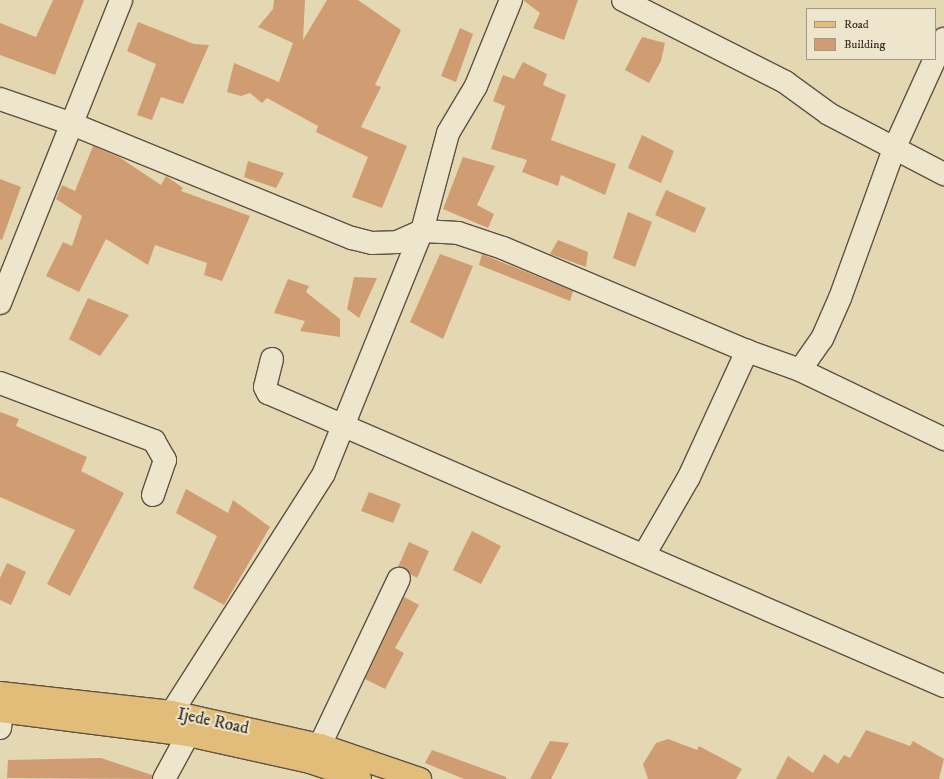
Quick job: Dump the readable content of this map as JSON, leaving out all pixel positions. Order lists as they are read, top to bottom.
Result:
{
  "streets": {
    "main road": ["Ijede Road"]
  },
  "legend": ["Road", "Building"]
}
